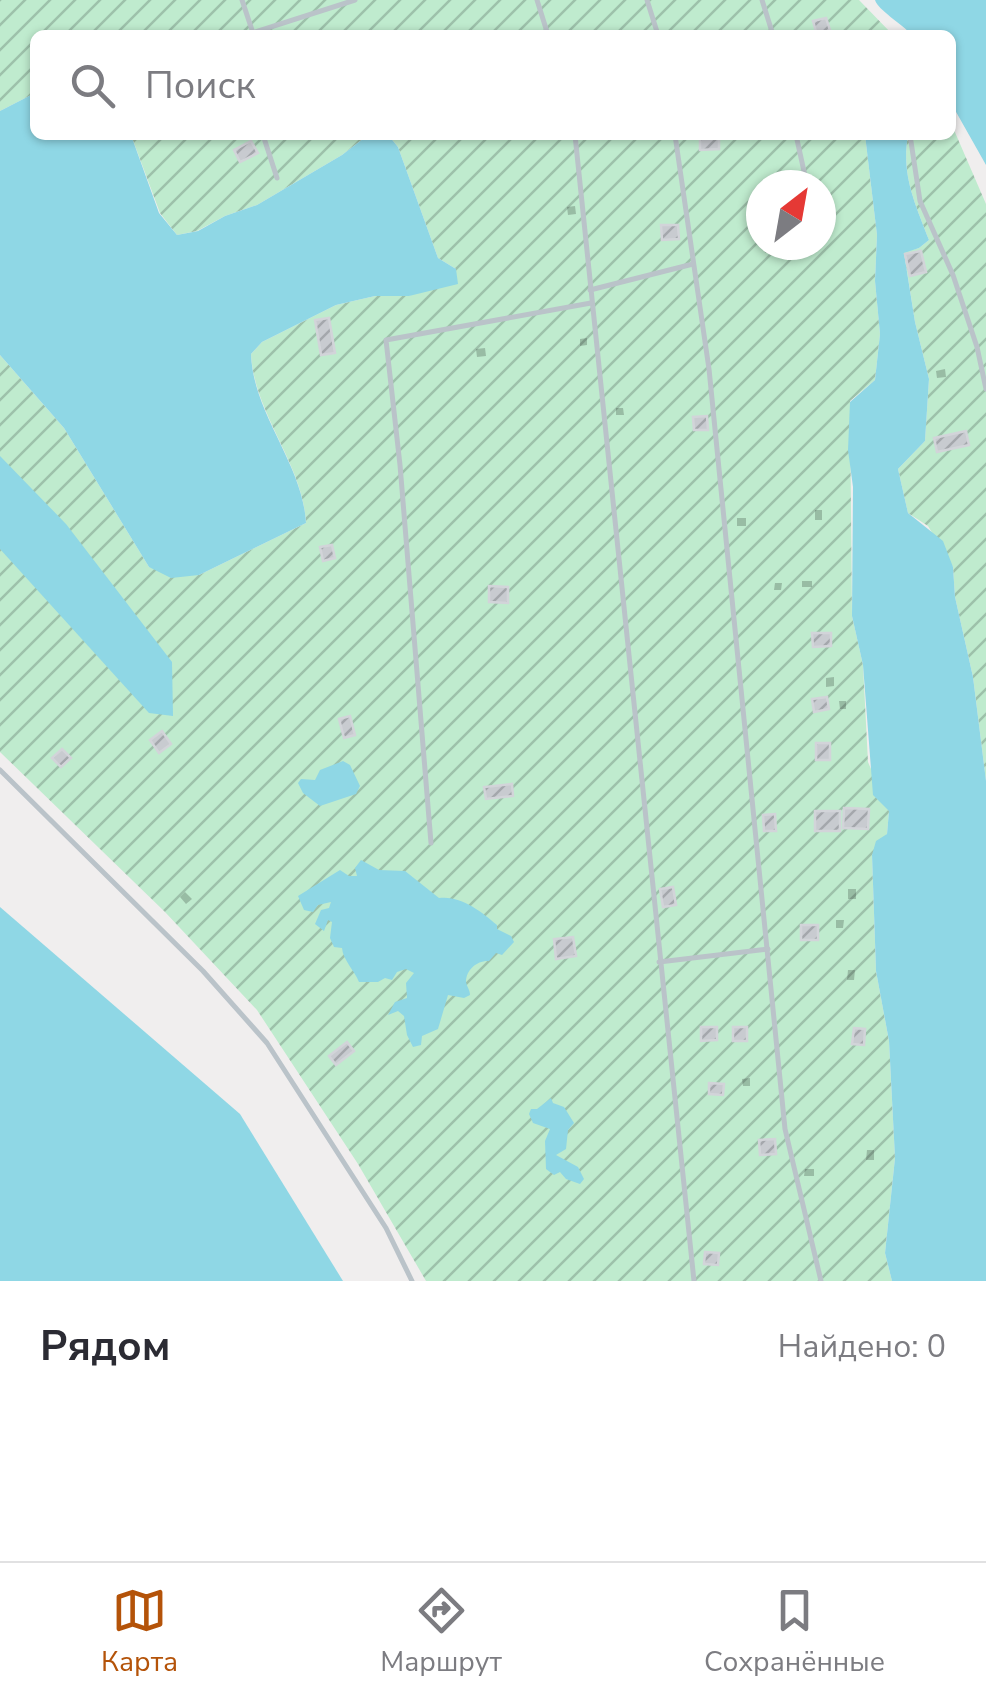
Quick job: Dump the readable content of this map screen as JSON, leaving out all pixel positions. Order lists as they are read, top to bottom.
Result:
{
  "north": "top right",
  "page": {
    "search": "Поиск",
    "heading": ["Рядом", "Найдено: 0"],
    "nav": ["Карта", "Маршрут", "Сохранённые"]
  }
}
